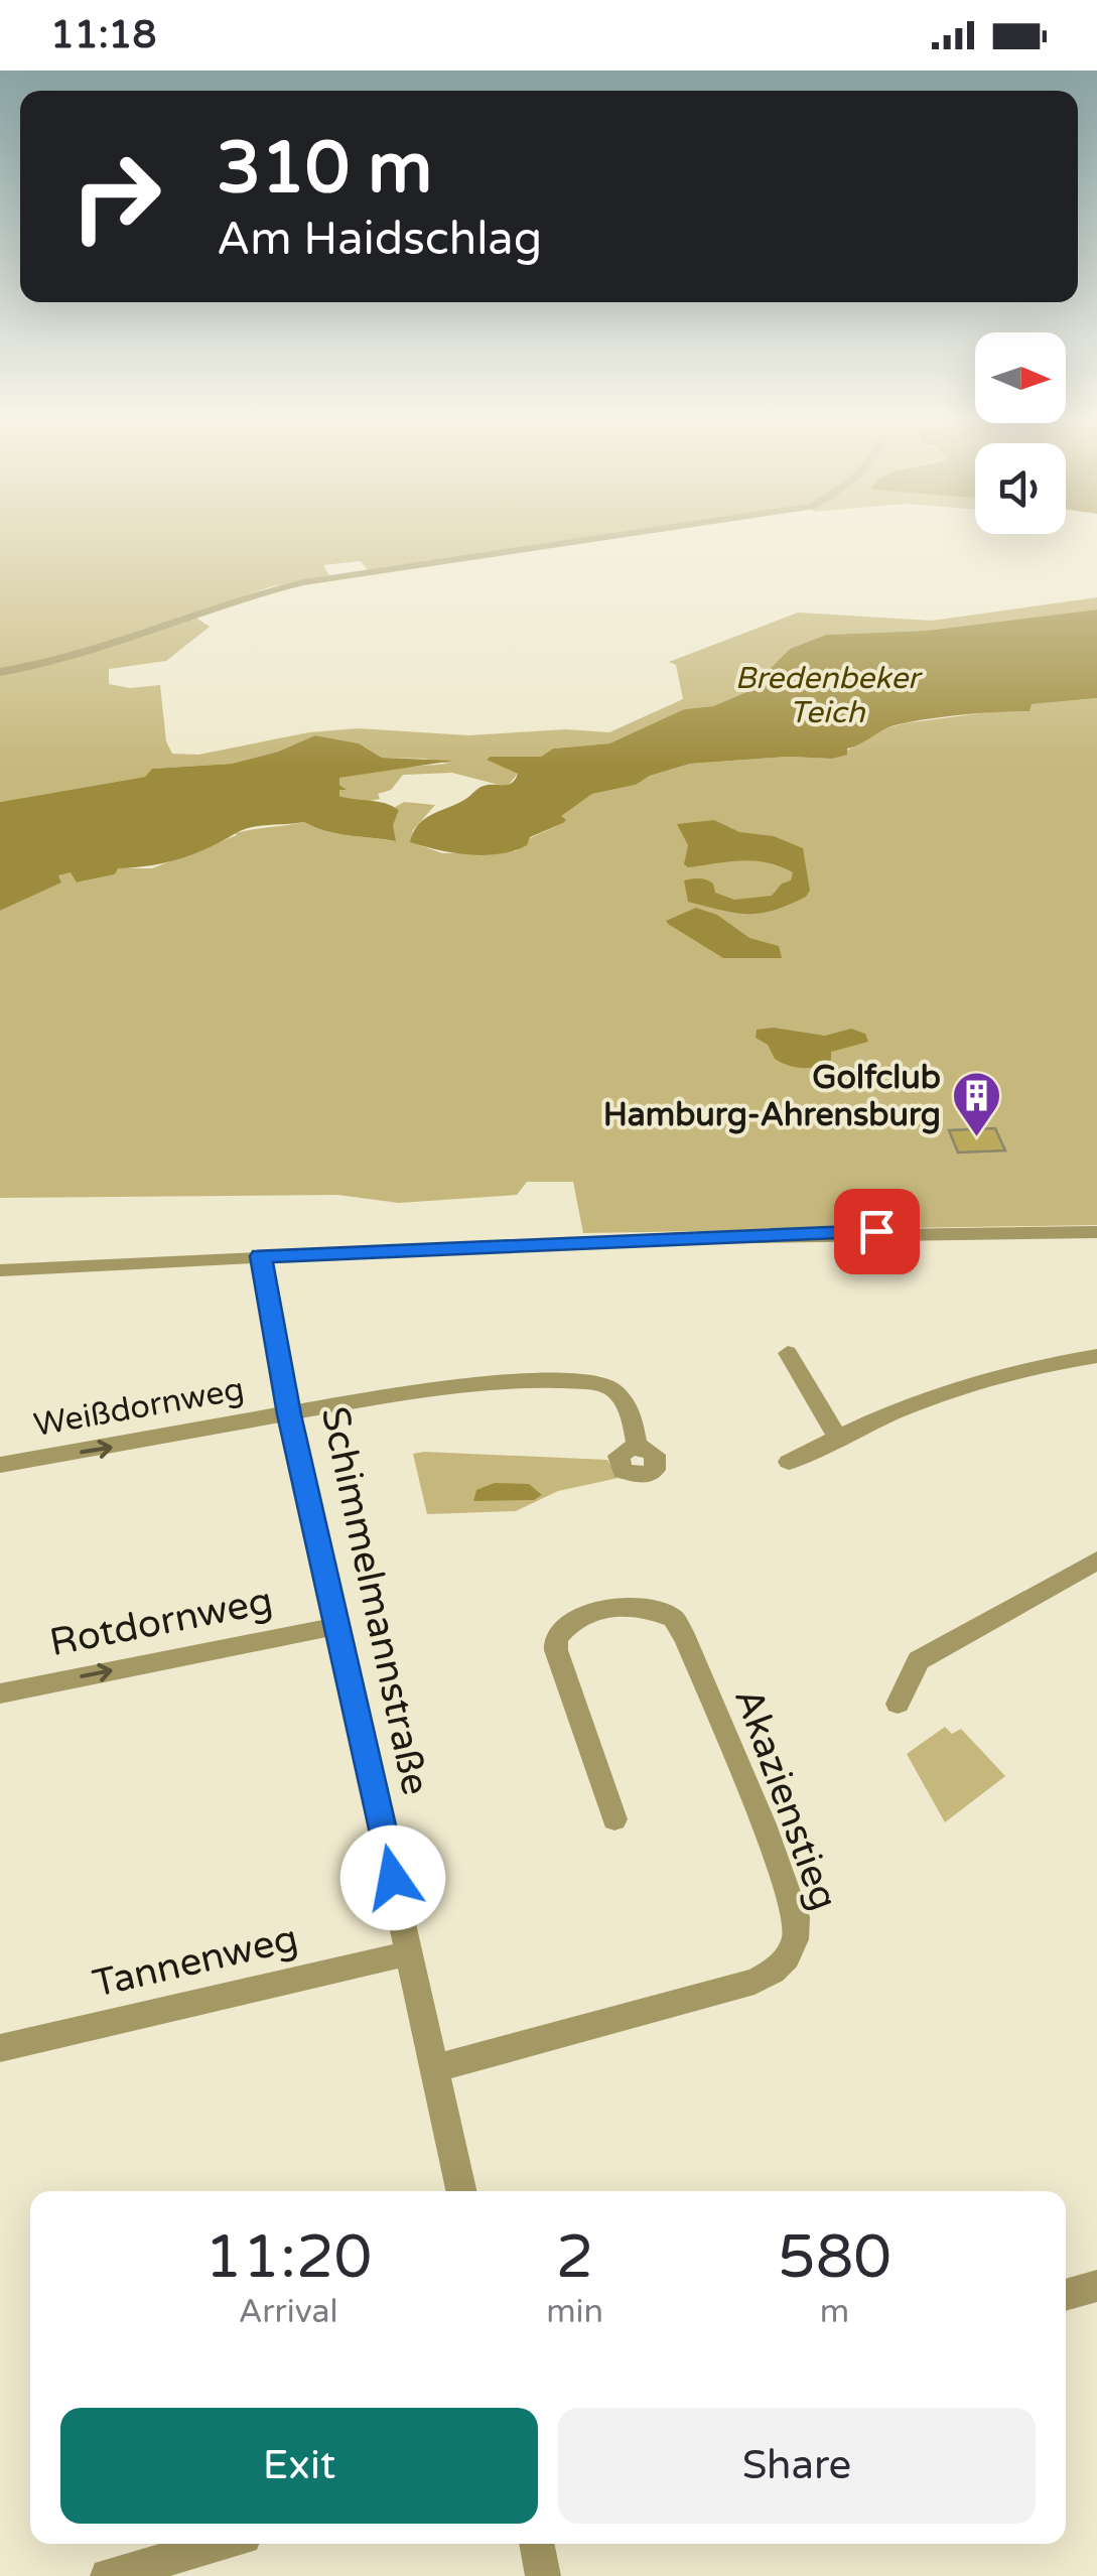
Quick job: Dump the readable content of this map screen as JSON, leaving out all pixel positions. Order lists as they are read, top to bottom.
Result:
{
  "streets": {
    "street": [
      "Weißdornweg",
      "Schimmelmannstraße",
      "Rotdornweg",
      "Akazienstieg",
      "Tannenweg"
    ]
  },
  "crossings": [
    ["Weißdornweg", "Schimmelmannstraße"],
    ["Schimmelmannstraße", "Rotdornweg"],
    ["Schimmelmannstraße", "Akazienstieg"],
    ["Schimmelmannstraße", "Tannenweg"]
  ],
  "one_way": ["Rotdornweg"],
  "water": ["Bredenbeker Teich"],
  "places": {
    "building": ["Golfclub Hamburg-Ahrensburg"]
  },
  "north": "right",
  "page": {
    "status": "11:18",
    "turn": ["310 m", "Am Haidschlag"],
    "eta": [
      "11:20",
      "Arrival",
      "2",
      "min",
      "580",
      "m"
    ],
    "buttons": ["Exit", "Share"]
  }
}
